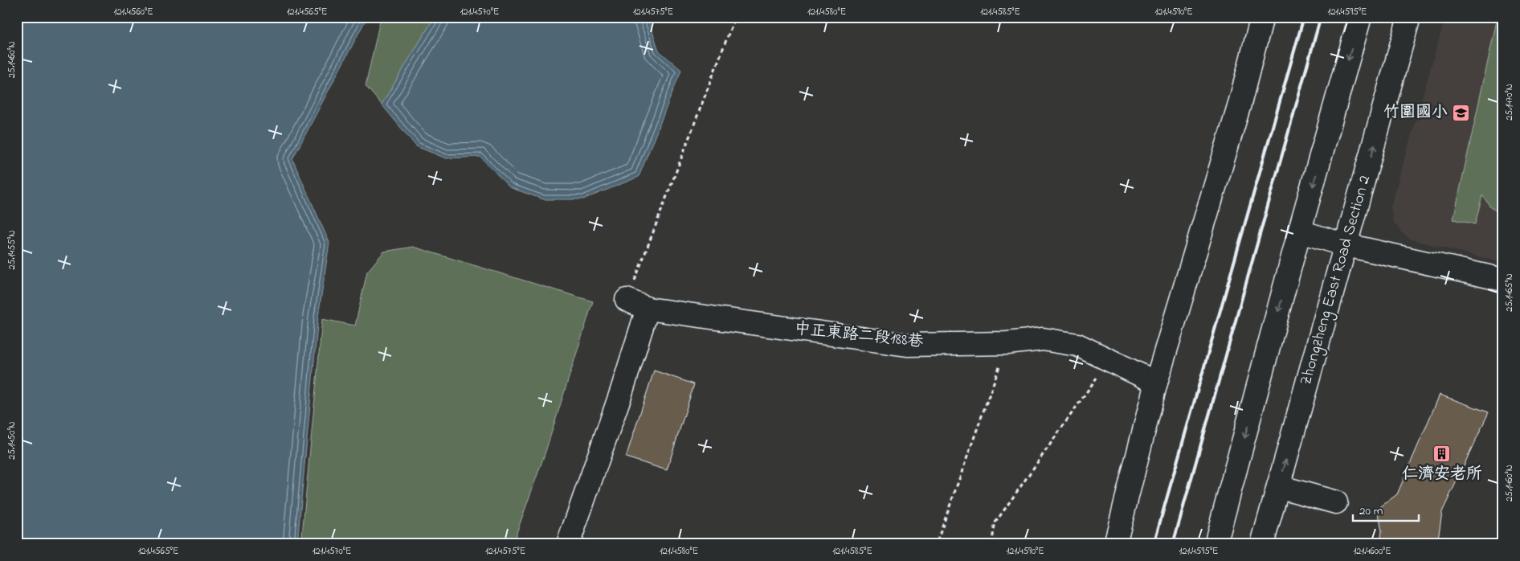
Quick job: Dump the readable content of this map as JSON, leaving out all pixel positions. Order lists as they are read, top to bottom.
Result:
{
  "streets": {
    "main road": ["Zhongzheng East Road Section 2", "中正東路二段188巷"]
  },
  "places": {
    "school or university": ["竹圍國小"],
    "building": ["仁濟安老所"]
  },
  "scale_bar": "20 m",
  "coordinates": [
    "121.4560°E",
    "121.4565°E",
    "121.4570°E",
    "121.4575°E",
    "121.4580°E",
    "121.4585°E",
    "121.4590°E",
    "121.4595°E",
    "25.1460°N",
    "25.1470°N",
    "25.1455°N",
    "25.1465°N",
    "25.1450°N",
    "121.4600°E"
  ]
}
